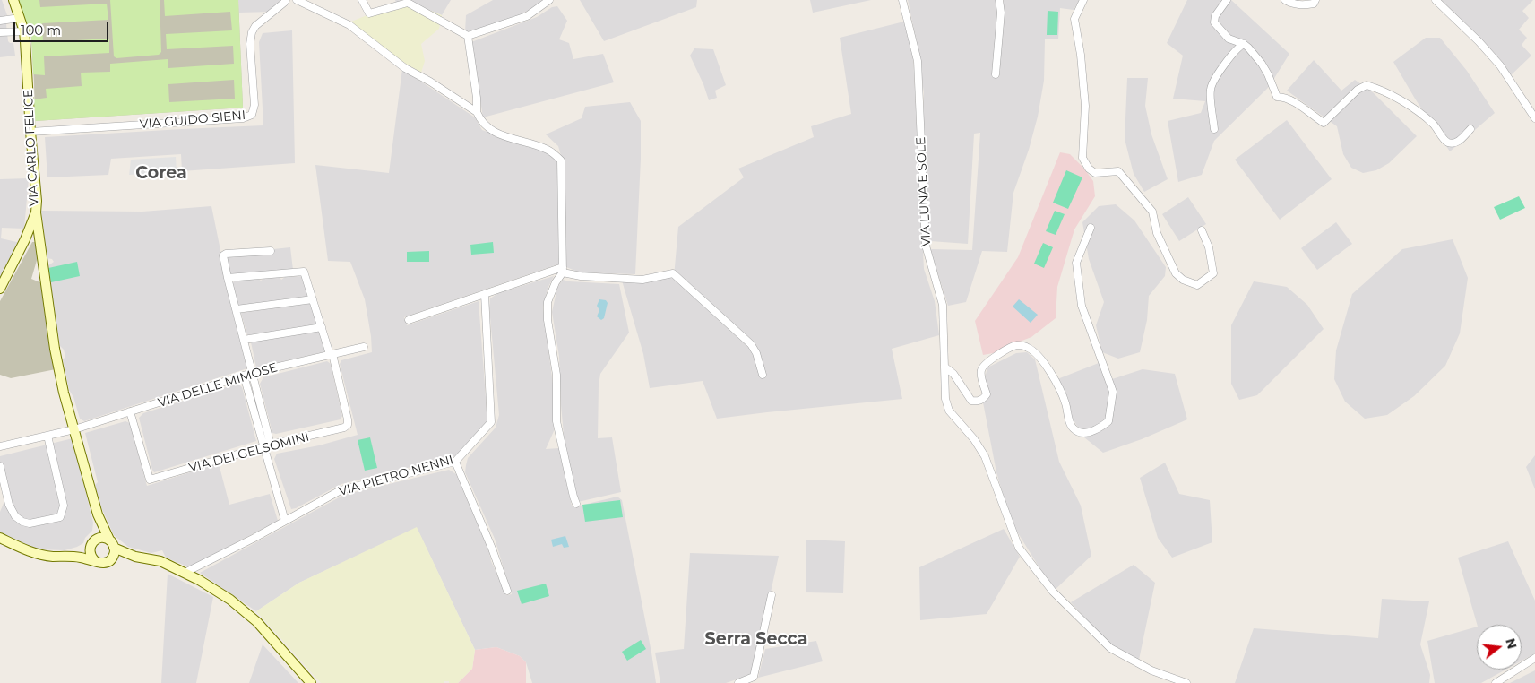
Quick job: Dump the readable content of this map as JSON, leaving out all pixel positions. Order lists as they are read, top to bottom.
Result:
{
  "streets": {
    "main road": ["VIA CARLO FELICE"],
    "street": [
      "VIA GUIDO SIENI",
      "VIA LUNA E SOLE",
      "VIA DELLE MIMOSE",
      "VIA DEI GELSOMINI",
      "VIA PIETRO NENNI"
    ]
  },
  "crossings": [
    ["VIA GUIDO SIENI", "VIA CARLO FELICE"],
    ["VIA DELLE MIMOSE", "VIA DEI GELSOMINI"]
  ],
  "districts": ["Corea", "Serra Secca"],
  "scale_bar": "100 m",
  "north": "right"
}
